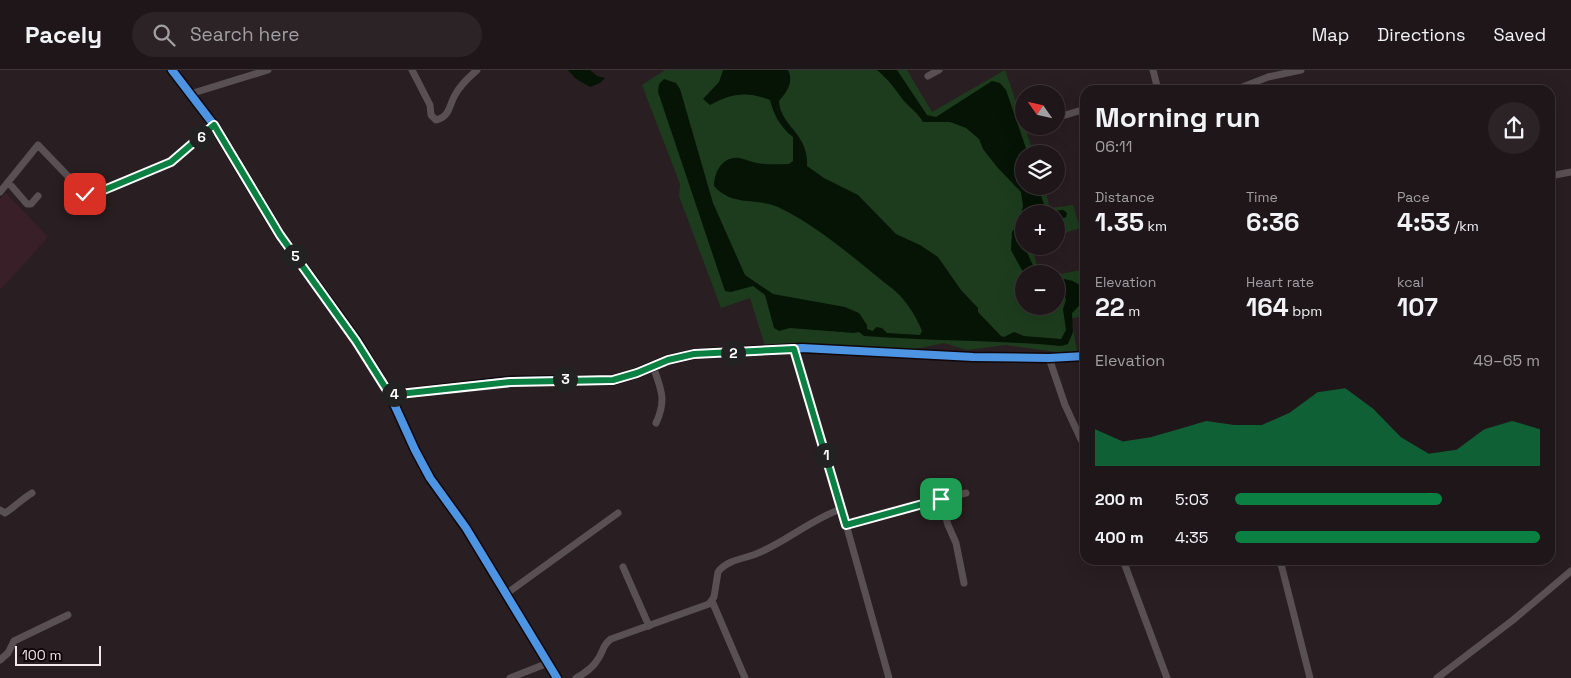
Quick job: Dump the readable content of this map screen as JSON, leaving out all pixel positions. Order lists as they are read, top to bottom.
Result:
{
  "scale_bar": "100 m",
  "north": "top left",
  "page": {
    "header": "Pacely",
    "search": "Search here",
    "nav": ["Map", "Directions", "Saved"],
    "map_buttons": ["+", "−"],
    "heading": ["Morning run", "06:11"],
    "pins": [
      "6",
      "5",
      "2",
      "3",
      "4",
      "1"
    ],
    "stats": [
      ["Distance", "1.35 km"],
      ["Time", "6:36"],
      ["Pace", "4:53 /km"],
      ["Elevation", "22 m"],
      ["Heart rate", "164 bpm"],
      ["kcal", "107"]
    ],
    "chart": ["Elevation", "49–65 m"],
    "list": [
      {
        "name": "200 m",
        "note": "5:03"
      },
      {
        "name": "400 m",
        "note": "4:35"
      }
    ],
    "scale": "100 m"
  }
}
